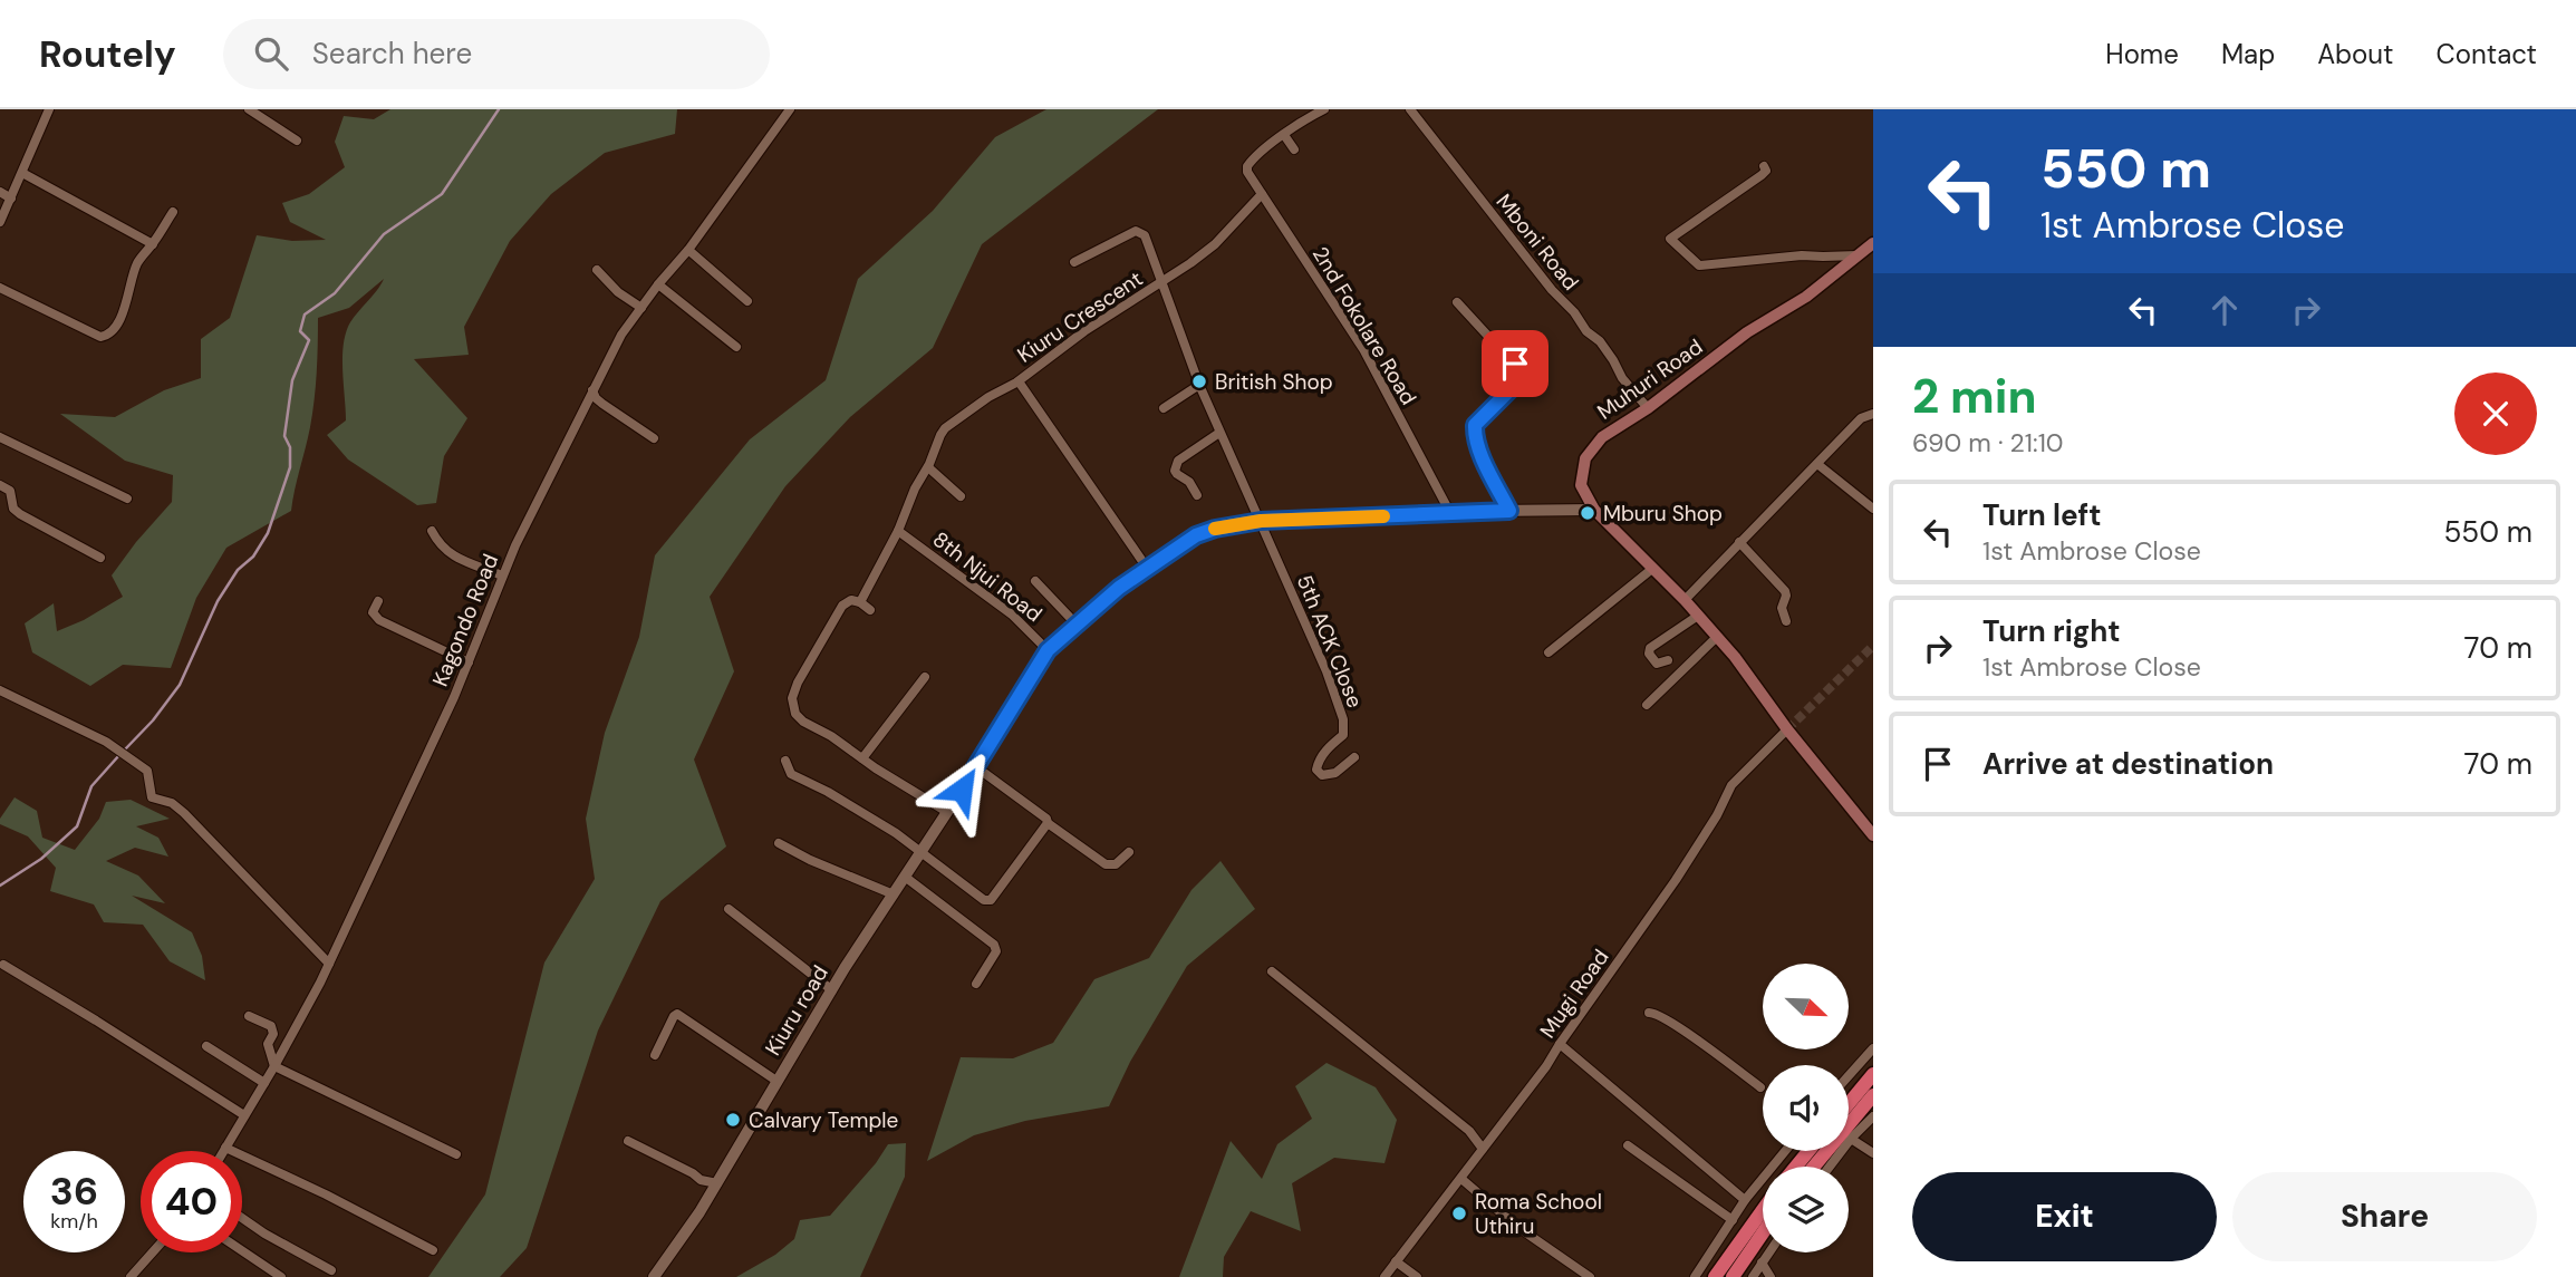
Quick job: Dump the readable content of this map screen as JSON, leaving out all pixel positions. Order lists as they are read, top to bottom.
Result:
{
  "streets": {
    "main road": ["Muhuri Road"],
    "street": [
      "Mboni Road",
      "Kiuru Crescent",
      "2nd Fokolare Road",
      "8th Njui Road",
      "Kagondo Road",
      "5th ACK Close",
      "Mugi Road",
      "Kiuru road"
    ]
  },
  "crossings": [
    ["Mboni Road", "Muhuri Road"],
    ["Kiuru Crescent", "2nd Fokolare Road"],
    ["Kiuru Crescent", "8th Njui Road"],
    ["Muhuri Road", "Mugi Road"]
  ],
  "places": [
    "British Shop",
    "Mburu Shop",
    "Calvary Temple",
    "Roma School Uthiru"
  ],
  "north": "bottom right",
  "page": {
    "header": "Routely",
    "search": "Search here",
    "nav": [
      "Home",
      "Map",
      "About",
      "Contact"
    ],
    "turn": ["550 m", "1st Ambrose Close"],
    "heading": ["2 min", "690 m · 21:10"],
    "list": [
      {
        "name": "Turn left",
        "note": "1st Ambrose Close",
        "value": "550 m"
      },
      {
        "name": "Turn right",
        "note": "1st Ambrose Close",
        "value": "70 m"
      },
      {
        "name": "Arrive at destination",
        "value": "70 m"
      }
    ],
    "speed": "36 km/h",
    "limit": "40",
    "buttons": ["Exit", "Share"]
  }
}
